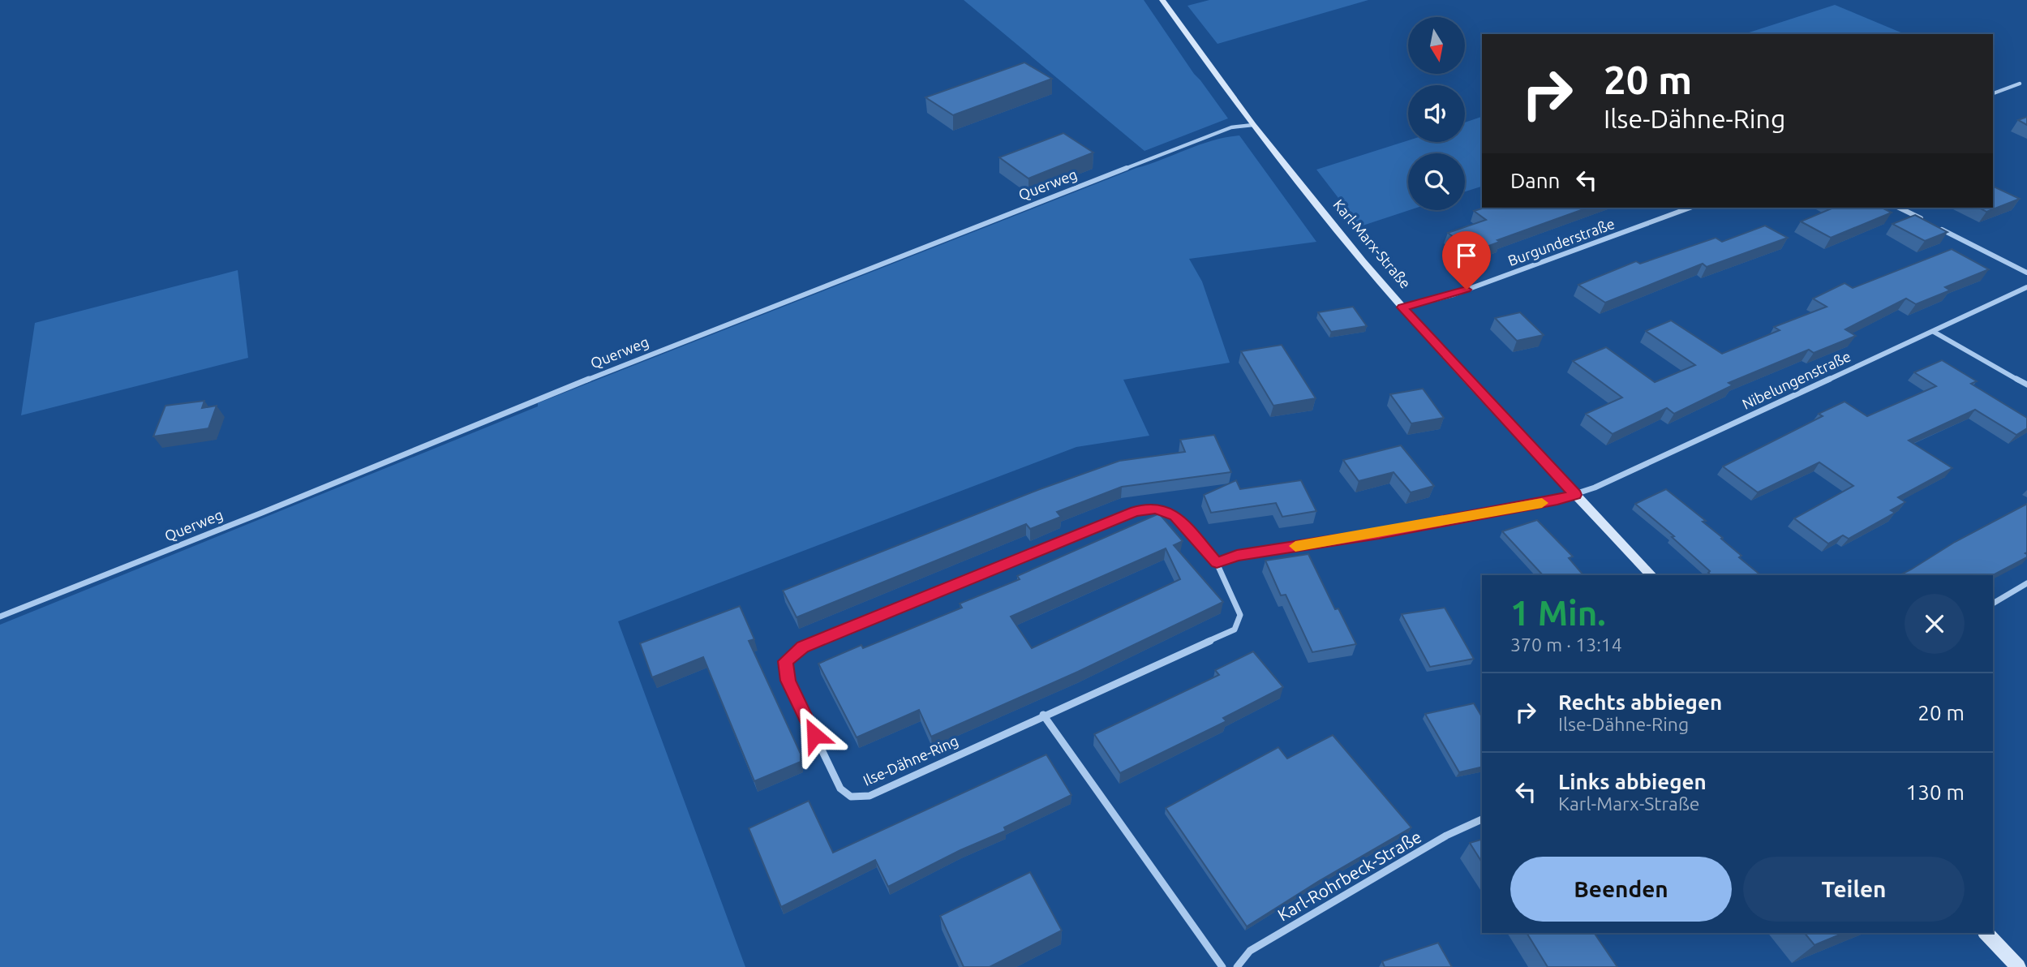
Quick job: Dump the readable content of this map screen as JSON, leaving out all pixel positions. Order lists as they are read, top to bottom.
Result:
{
  "streets": {
    "main road": ["Karl-Marx-Straße"],
    "street": [
      "Querweg",
      "Burgunderstraße",
      "Nibelungenstraße",
      "Ilse-Dähne-Ring",
      "Karl-Rohrbeck-Straße"
    ]
  },
  "crossings": [
    ["Querweg", "Karl-Marx-Straße"],
    ["Burgunderstraße", "Karl-Marx-Straße"],
    ["Karl-Marx-Straße", "Nibelungenstraße"]
  ],
  "north": "bottom",
  "page": {
    "turn": ["20 m", "Ilse-Dähne-Ring"],
    "then": "Dann",
    "heading": ["1 Min.", "370 m · 13:14"],
    "list": [
      {
        "name": "Rechts abbiegen",
        "note": "Ilse-Dähne-Ring",
        "value": "20 m"
      },
      {
        "name": "Links abbiegen",
        "note": "Karl-Marx-Straße",
        "value": "130 m"
      }
    ],
    "buttons": ["Beenden", "Teilen"]
  }
}
